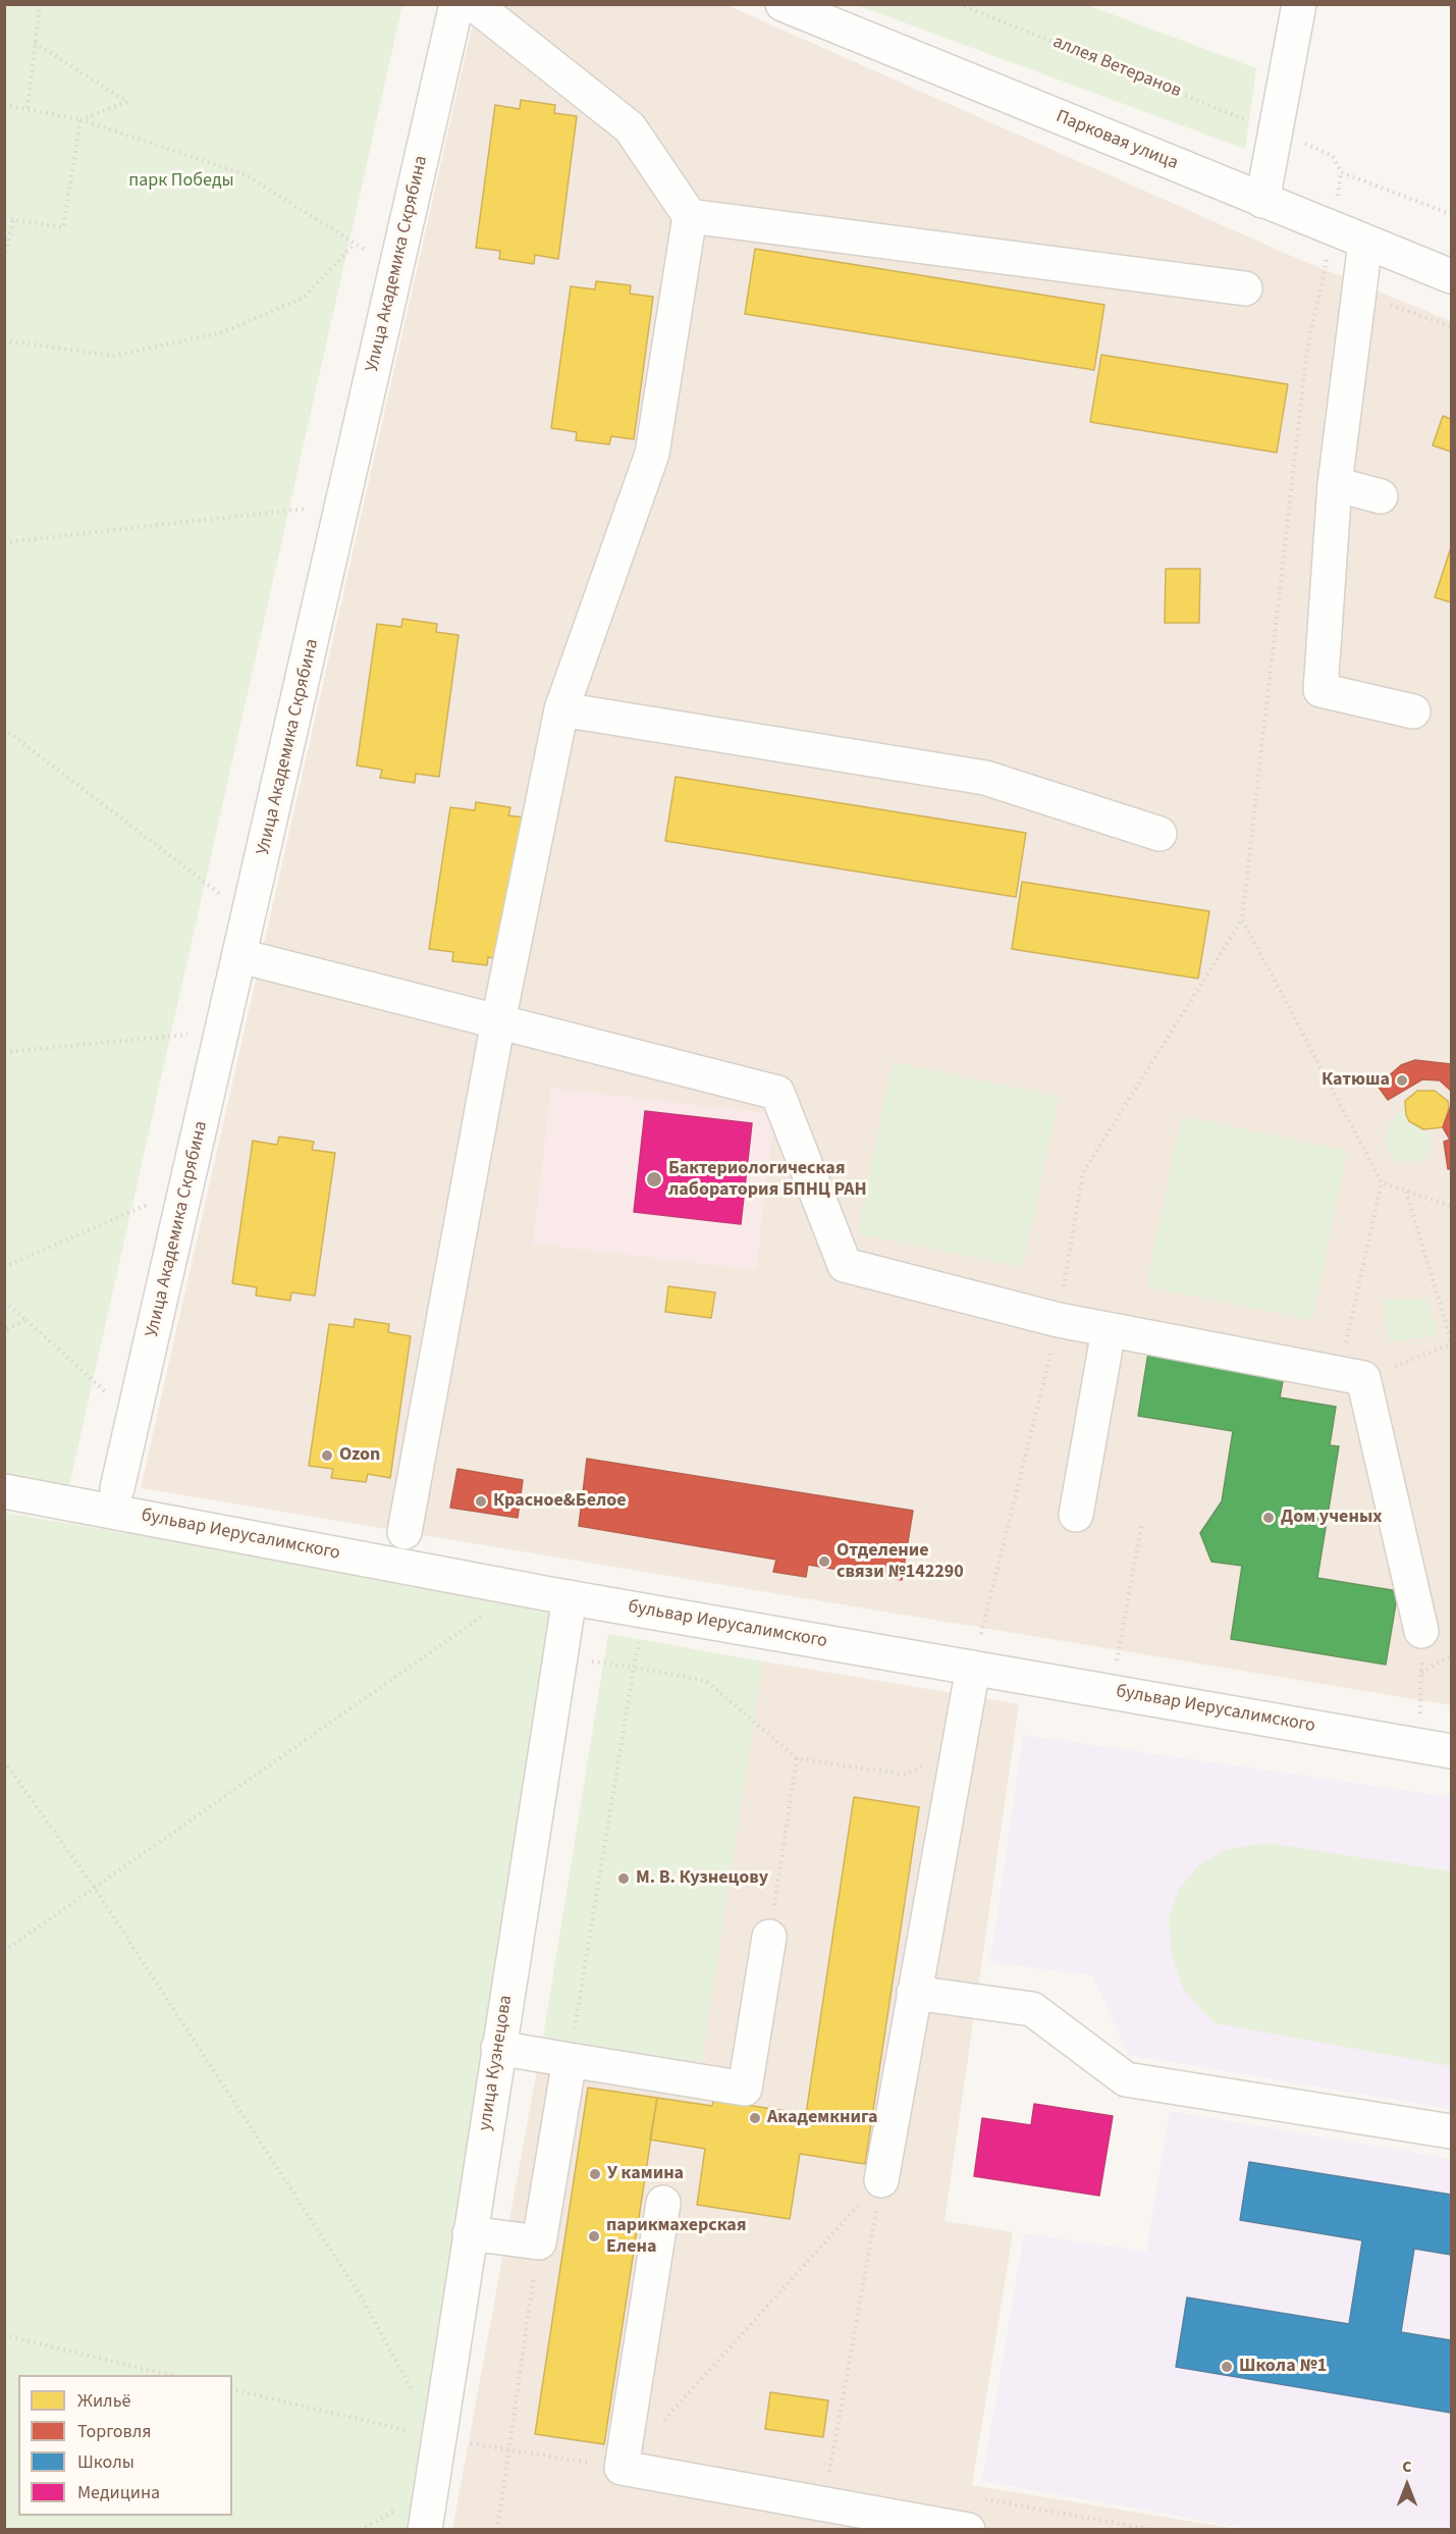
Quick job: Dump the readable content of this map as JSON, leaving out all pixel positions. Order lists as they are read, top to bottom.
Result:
{
  "streets": {
    "street": [
      "Парковая улица",
      "Улица Академика Скрябина",
      "бульвар Иерусалимского",
      "улица Кузнецова"
    ],
    "path": ["аллея Ветеранов"]
  },
  "crossings": [
    ["бульвар Иерусалимского", "улица Кузнецова"]
  ],
  "parks": ["парк Победы"],
  "places": [
    "Катюша",
    "Бактериологическая лаборатория БПНЦ РАН",
    "Ozon",
    "Красное&Белое",
    "Дом ученых",
    "Отделение связи №142290",
    "М. В. Кузнецову",
    "Академкнига",
    "У камина",
    "парикмахерская Елена",
    "Школа №1"
  ],
  "legend": [
    "Жильё",
    "Торговля",
    "Школы",
    "Медицина"
  ],
  "north": "top"
}
